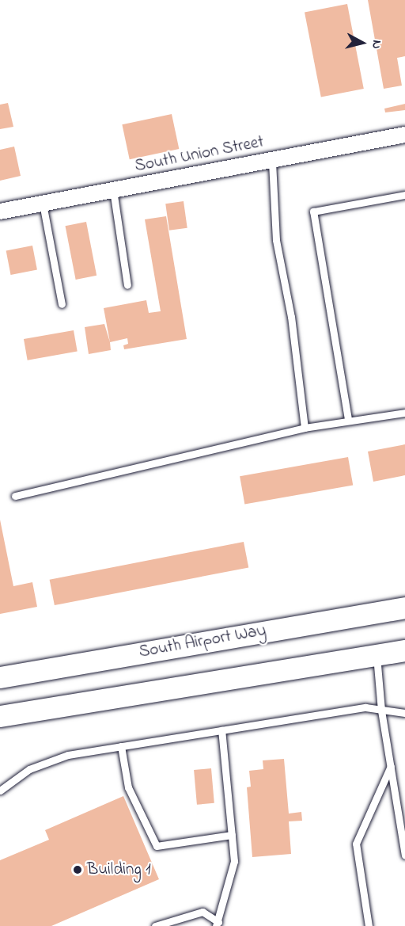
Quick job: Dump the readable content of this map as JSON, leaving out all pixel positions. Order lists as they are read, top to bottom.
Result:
{
  "streets": {
    "main road": ["South Airport Way"],
    "street": ["South Union Street"]
  },
  "places": ["Building 1"],
  "north": "right"
}
